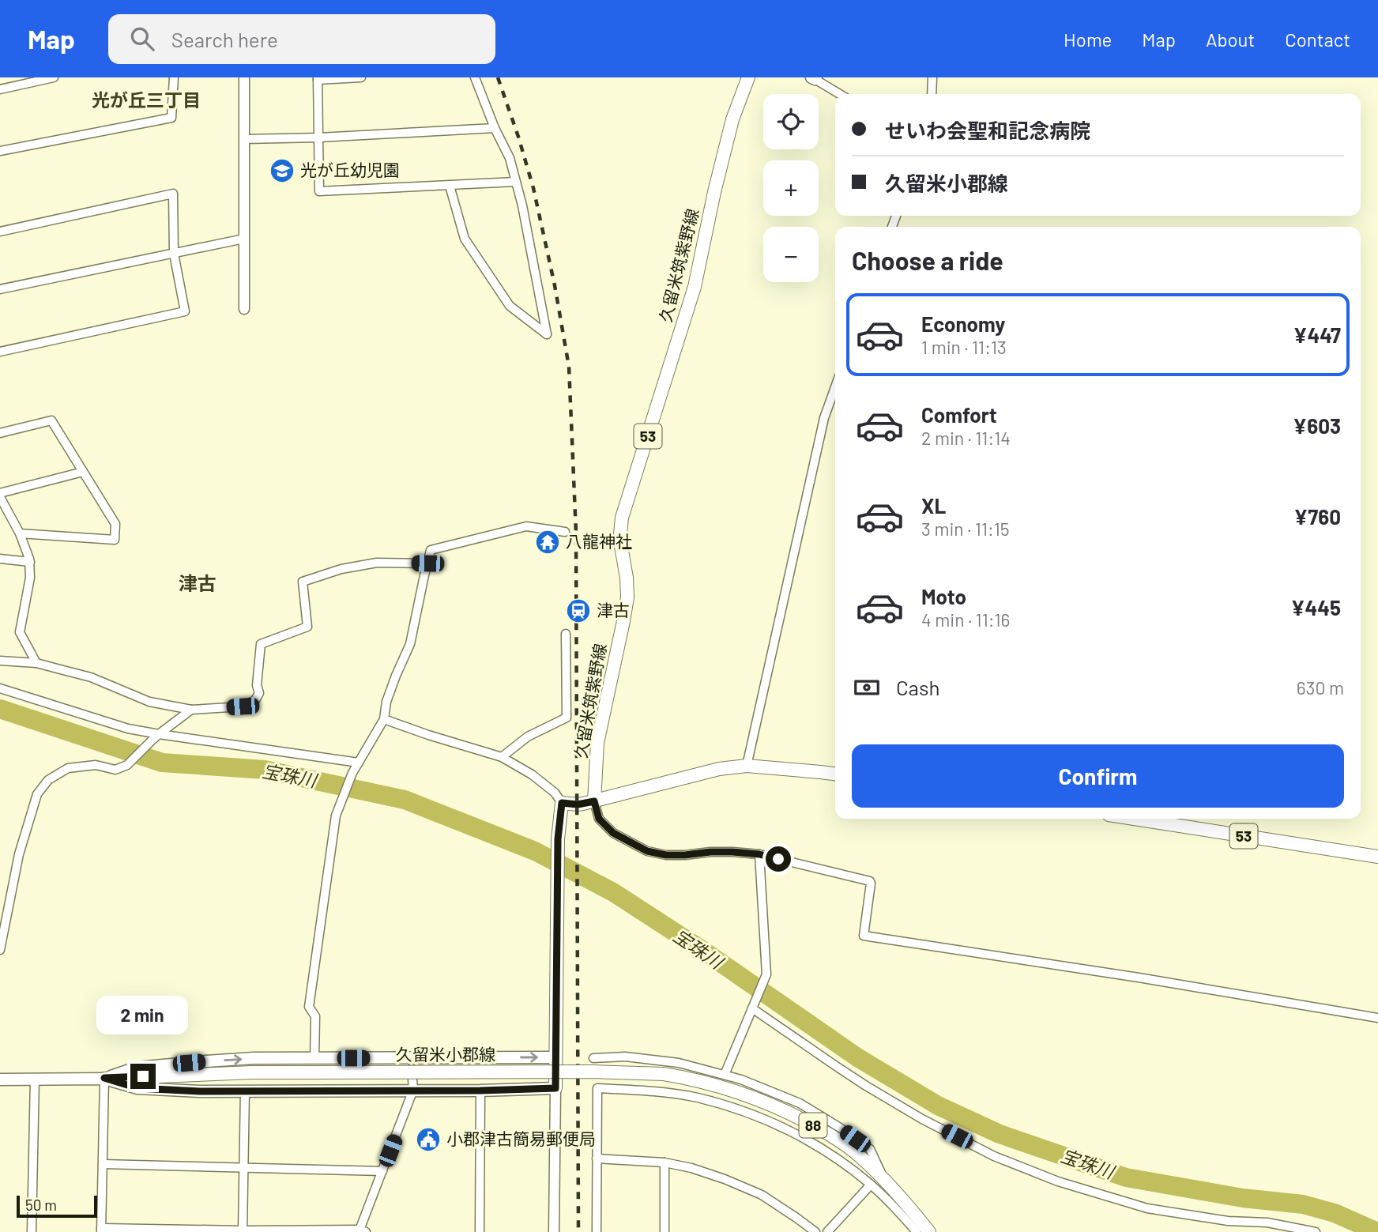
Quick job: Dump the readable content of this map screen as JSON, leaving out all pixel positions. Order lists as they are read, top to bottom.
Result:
{
  "streets": {
    "main road": [
      "久留米筑紫野線",
      "53",
      "久留米小郡線",
      "88"
    ]
  },
  "districts": ["光が丘三丁目", "津古"],
  "water": ["宝珠川"],
  "places": {
    "school or university": ["光が丘幼児園"],
    "temple": ["八龍神社"],
    "station": ["津古"],
    "public building": ["小郡津古簡易郵便局"]
  },
  "scale_bar": "50 m",
  "page": {
    "header": "Map",
    "search": "Search here",
    "nav": [
      "Home",
      "Map",
      "About",
      "Contact"
    ],
    "map_buttons": ["+", "−"],
    "banner": ["せいわ会聖和記念病院", "久留米小郡線"],
    "heading": "Choose a ride",
    "list": [
      {
        "name": "Economy",
        "note": "1 min · 11:13",
        "value": "¥447"
      },
      {
        "name": "Comfort",
        "note": "2 min · 11:14",
        "value": "¥603"
      },
      {
        "name": "XL",
        "note": "3 min · 11:15",
        "value": "¥760"
      },
      {
        "name": "Moto",
        "note": "4 min · 11:16",
        "value": "¥445"
      }
    ],
    "pay": ["Cash", "630 m"],
    "buttons": "Confirm",
    "bubble": "2 min",
    "scale": "50 m"
  }
}
